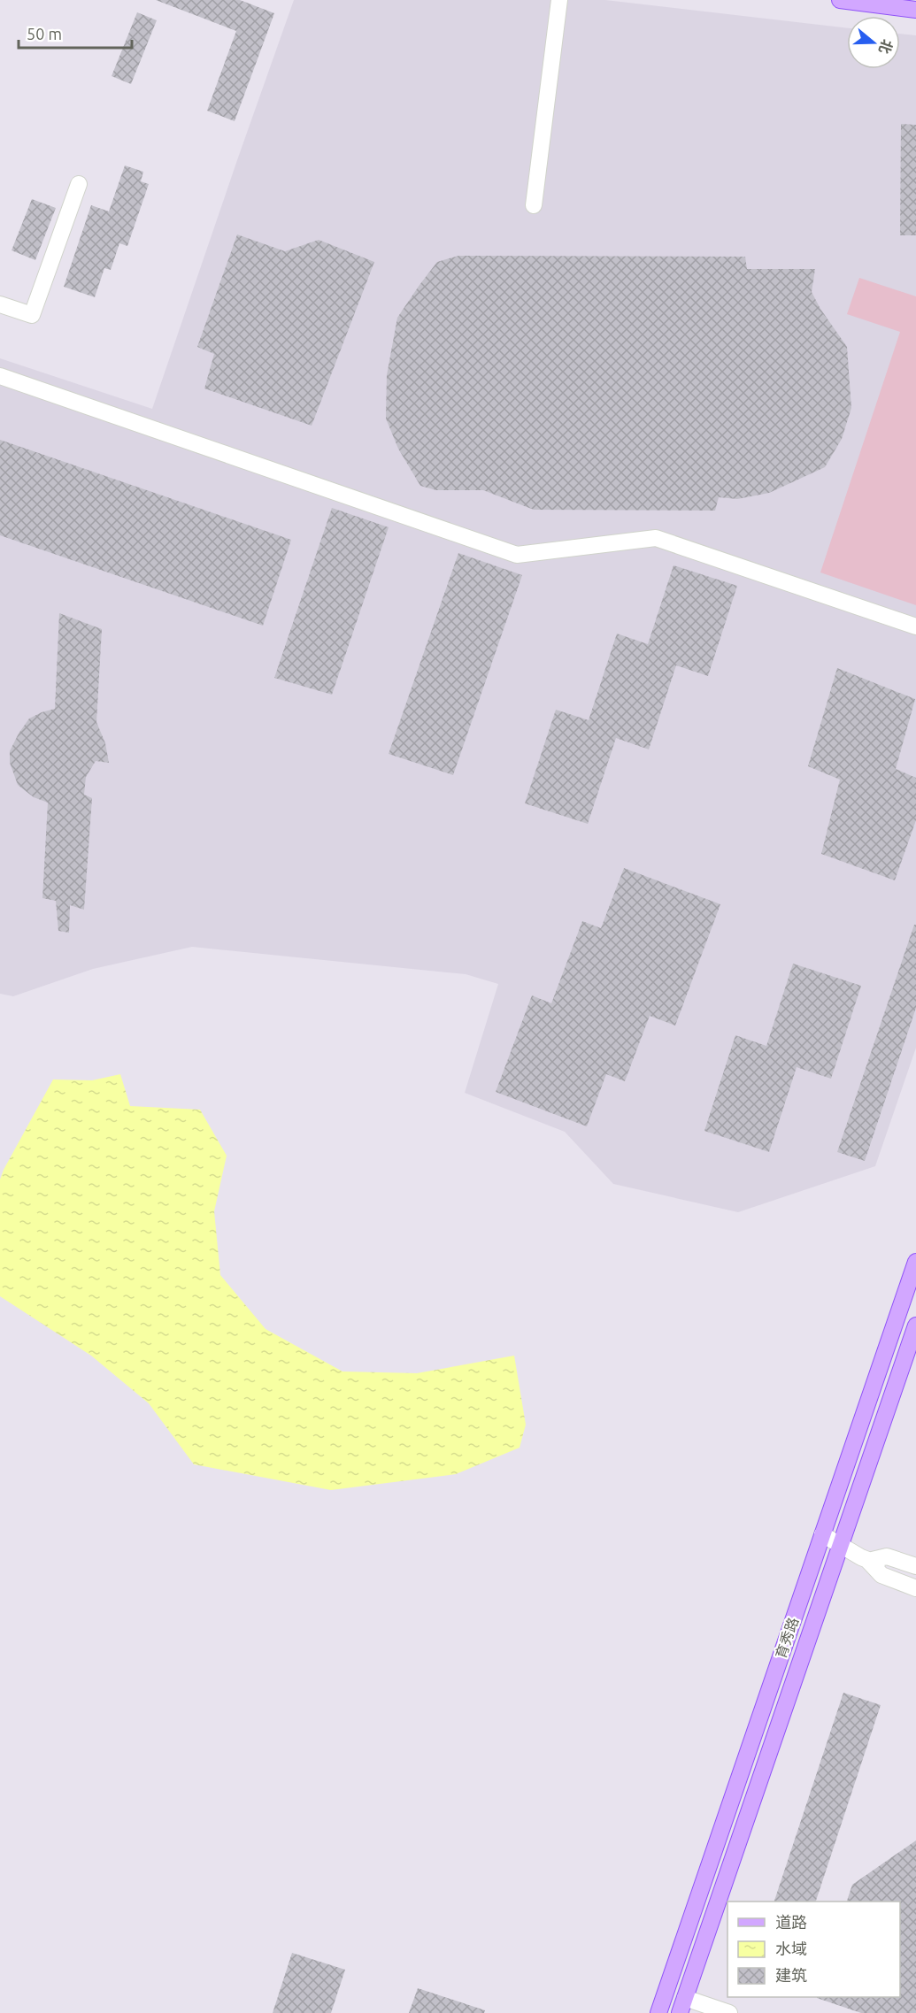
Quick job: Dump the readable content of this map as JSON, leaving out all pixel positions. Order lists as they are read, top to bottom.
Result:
{
  "streets": {
    "main road": ["育秀路"]
  },
  "legend": ["道路", "水域", "建筑"],
  "scale_bar": "50 m",
  "north": "right"
}
